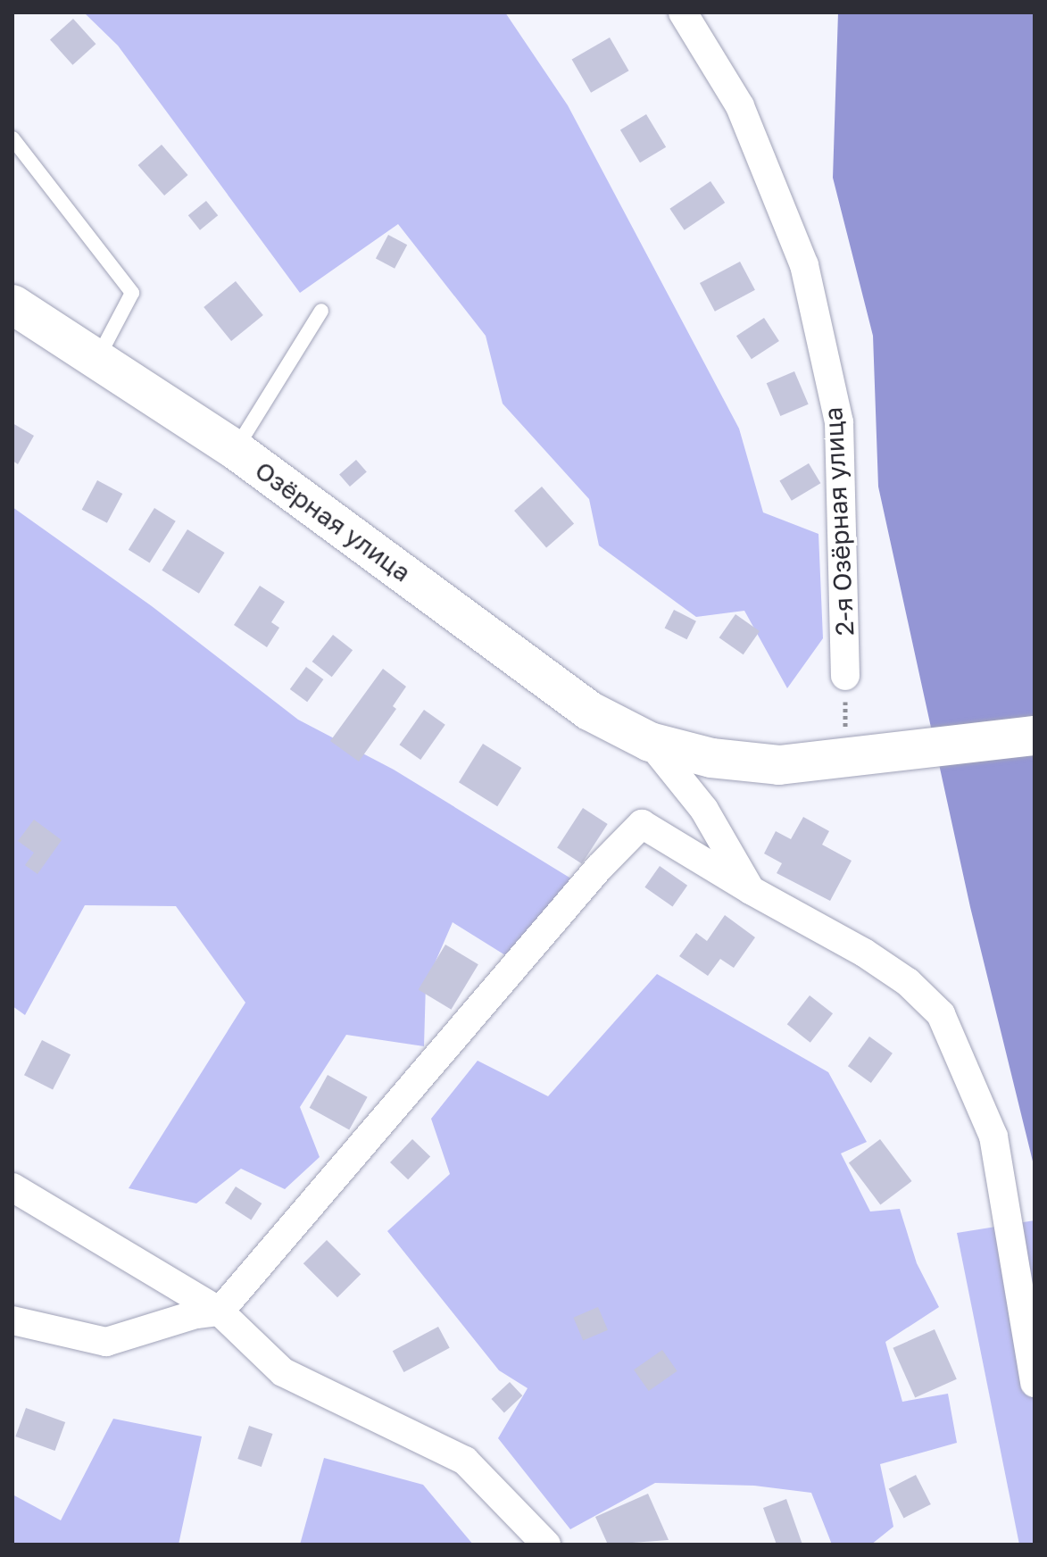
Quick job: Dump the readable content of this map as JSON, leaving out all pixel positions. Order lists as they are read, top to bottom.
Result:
{
  "streets": {
    "street": ["Озёрная улица", "2-я Озёрная улица"]
  }
}
